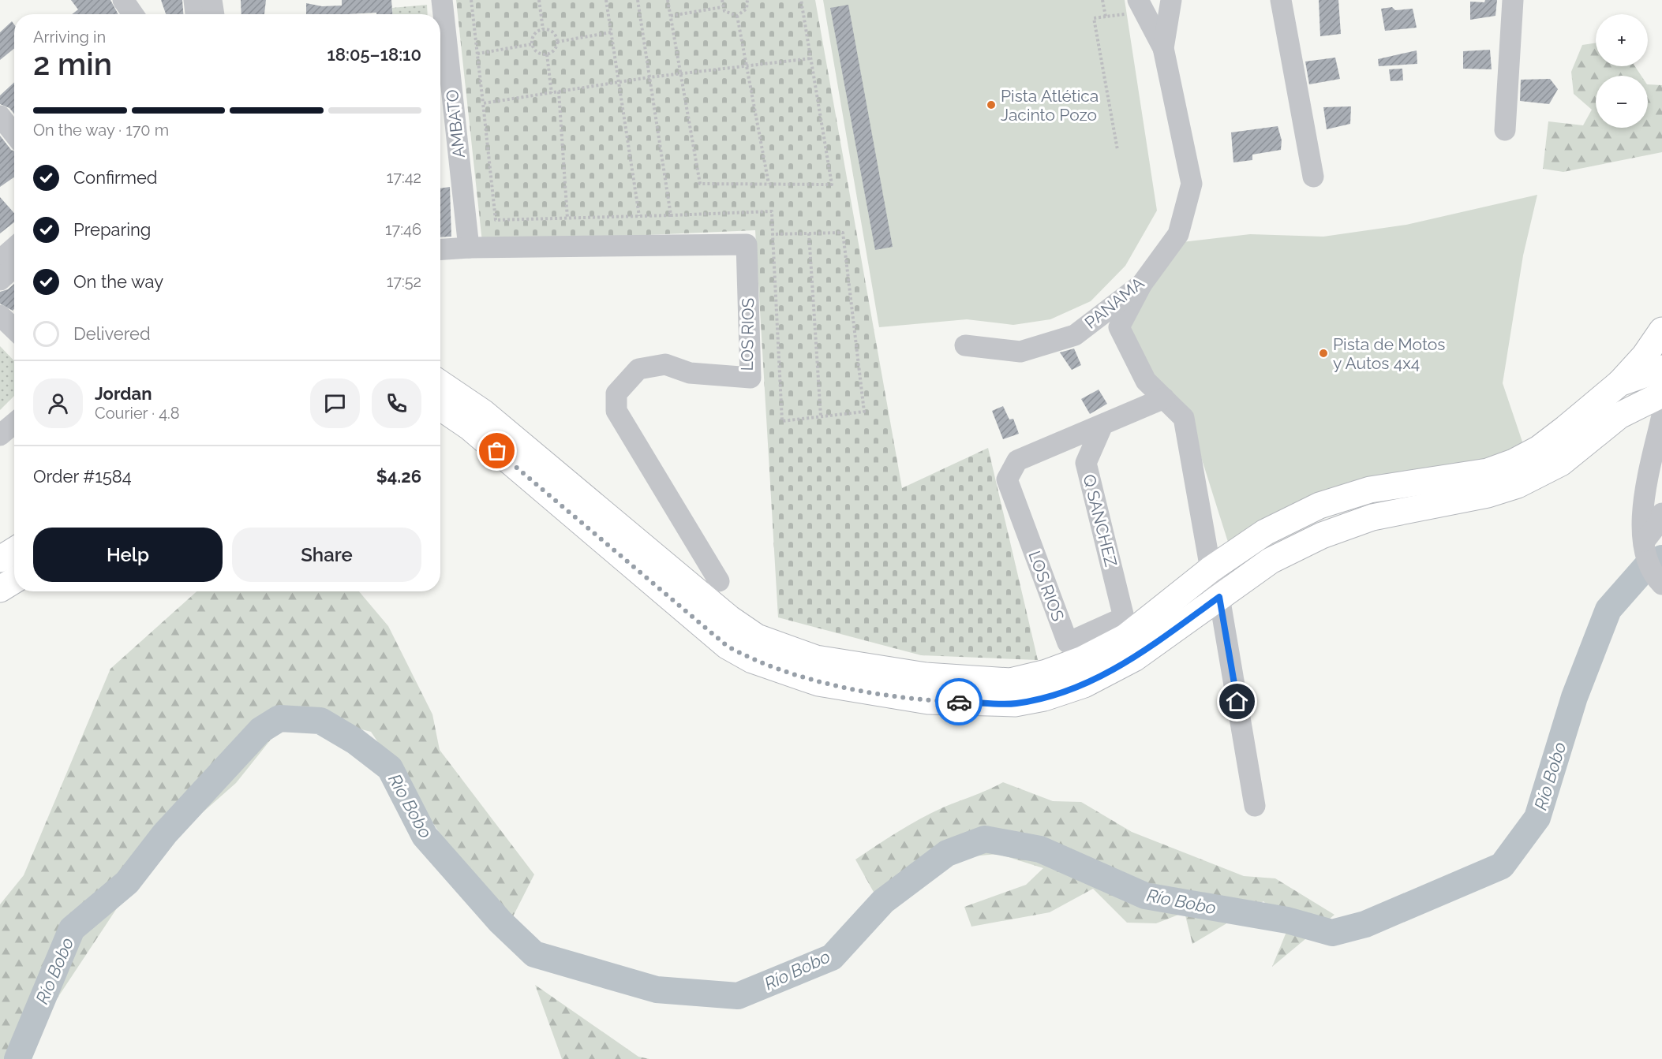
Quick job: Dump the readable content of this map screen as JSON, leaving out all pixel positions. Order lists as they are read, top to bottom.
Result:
{
  "streets": {
    "street": [
      "AMBATO",
      "PANAMA",
      "LOS RIOS",
      "Q SANCHEZ"
    ]
  },
  "crossings": [
    ["AMBATO", "LOS RIOS"],
    ["LOS RIOS", "Q SANCHEZ"]
  ],
  "water": ["Río Bobo"],
  "places": ["Pista Atlética Jacinto Pozo", "Pista de Motos y Autos 4x4"],
  "page": {
    "map_buttons": ["+", "−"],
    "heading": ["2 min", "Arriving in", "18:05–18:10"],
    "panel": [
      "Jordan",
      "Courier · 4.8",
      "Order #1584",
      "$4.26"
    ],
    "bar": "On the way · 170 m",
    "list": [
      ["Confirmed", "17:42"],
      ["Preparing", "17:46"],
      ["On the way", "17:52"],
      "Delivered"
    ],
    "buttons": ["Help", "Share"]
  }
}
